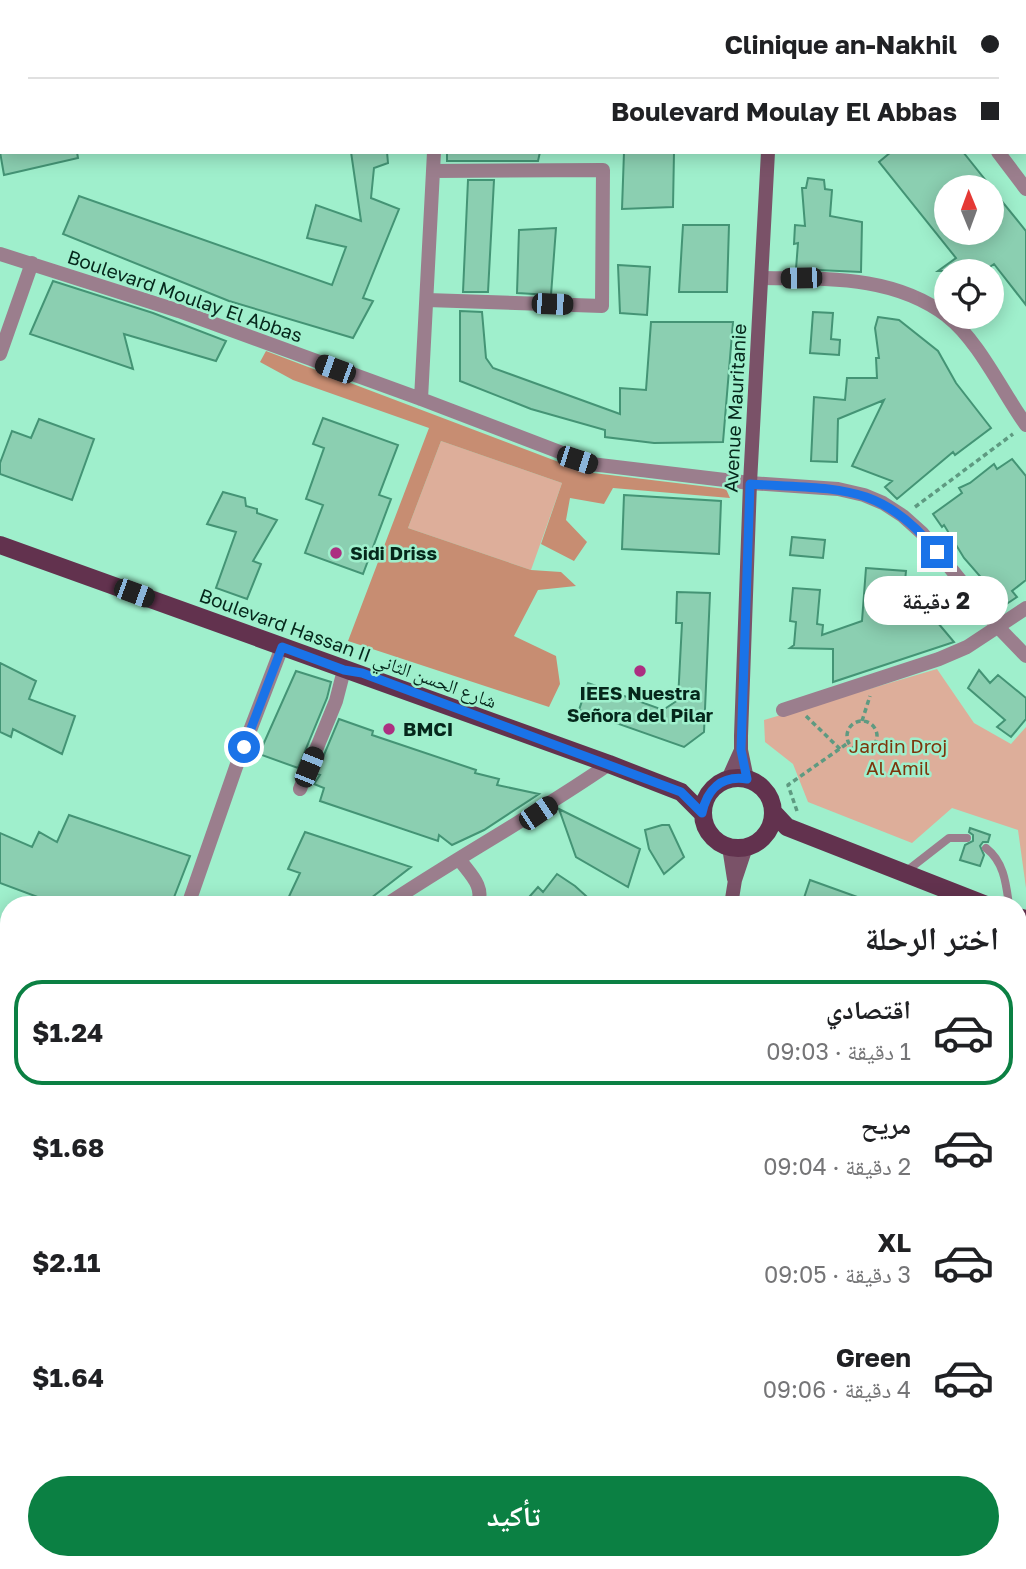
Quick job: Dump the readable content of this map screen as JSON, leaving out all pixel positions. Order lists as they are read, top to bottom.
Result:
{
  "streets": {
    "main road": ["Boulevard Hassan II شارع الحسن الثاني"],
    "street": ["Boulevard Moulay El Abbas", "Avenue Mauritanie"]
  },
  "crossings": [
    ["Boulevard Moulay El Abbas", "Avenue Mauritanie"],
    ["Avenue Mauritanie", "Boulevard Hassan II شارع الحسن الثاني"]
  ],
  "parks": ["Jardin Droj Al Amil"],
  "places": ["Sidi Driss", "IEES Nuestra Señora del Pilar", "BMCI"],
  "north": "top",
  "page": {
    "banner": ["Clinique an-Nakhil", "Boulevard Moulay El Abbas"],
    "bubble": "2 دقيقة",
    "heading": "اختر الرحلة",
    "list": [
      {
        "name": "اقتصادي",
        "note": "1 دقيقة · 09:03",
        "value": "$1.24"
      },
      {
        "name": "مريح",
        "note": "2 دقيقة · 09:04",
        "value": "$1.68"
      },
      {
        "name": "XL",
        "note": "3 دقيقة · 09:05",
        "value": "$2.11"
      },
      {
        "name": "Green",
        "note": "4 دقيقة · 09:06",
        "value": "$1.64"
      }
    ],
    "buttons": "تأكيد"
  }
}
